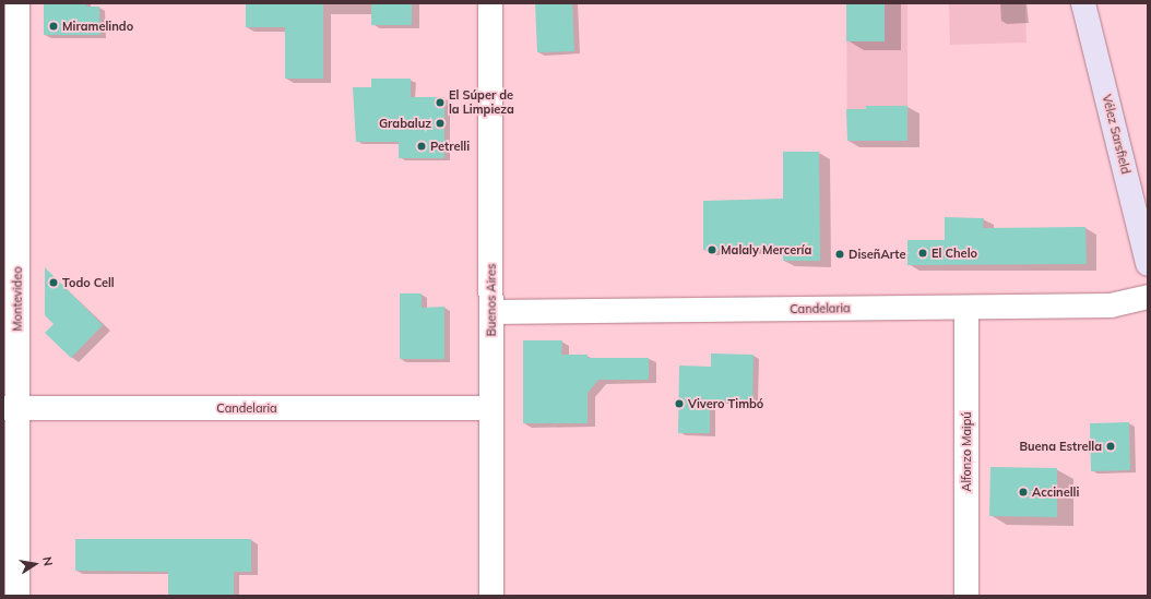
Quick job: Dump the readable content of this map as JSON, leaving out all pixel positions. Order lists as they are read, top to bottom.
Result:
{
  "streets": {
    "main road": ["Vélez Sarsfield"],
    "street": [
      "Montevideo",
      "Buenos Aires",
      "Candelaria",
      "Alfonzo Maipú"
    ]
  },
  "crossings": [
    ["Montevideo", "Candelaria"],
    ["Buenos Aires", "Candelaria"],
    ["Candelaria", "Alfonzo Maipú"]
  ],
  "places": [
    "Miramelindo",
    "El Súper de la Limpieza",
    "Grabaluz",
    "Petrelli",
    "Malaly Mercería",
    "El Chelo",
    "DiseñArte",
    "Todo Cell",
    "Vivero Timbó",
    "Buena Estrella",
    "Accinelli"
  ],
  "north": "right"
}
